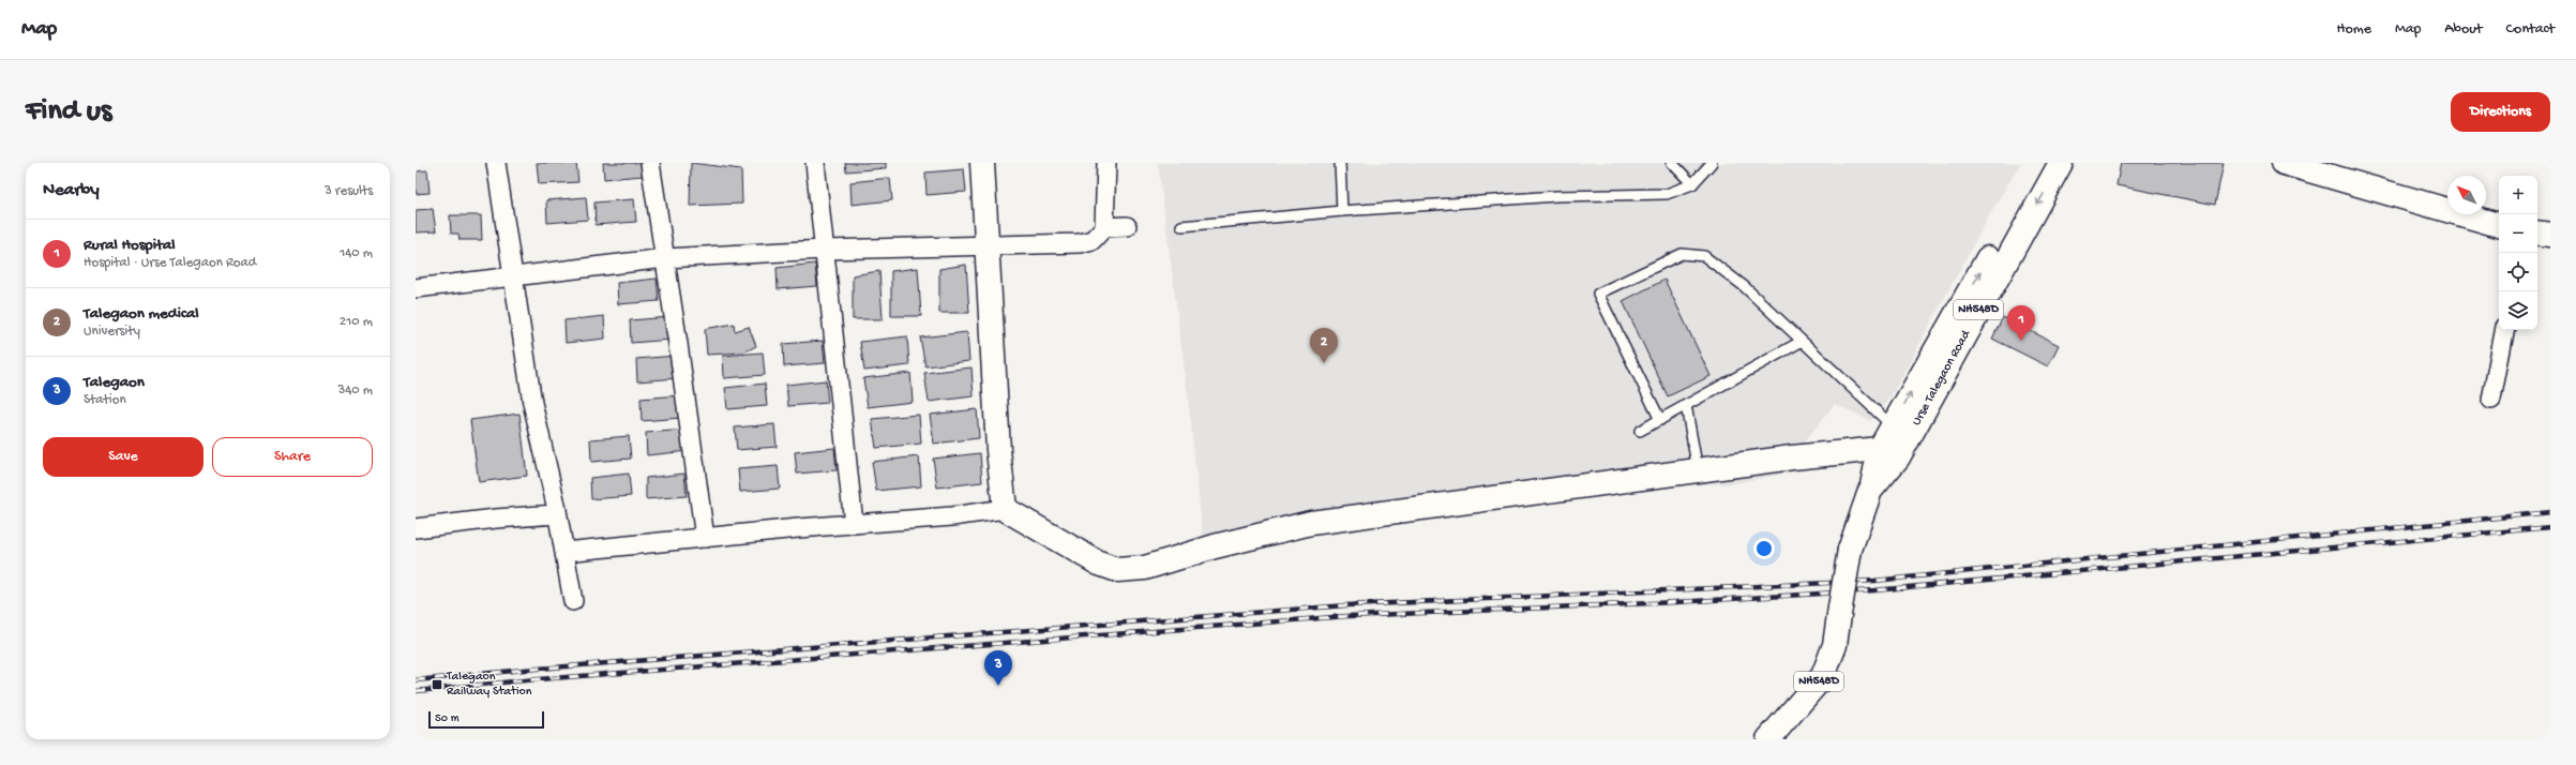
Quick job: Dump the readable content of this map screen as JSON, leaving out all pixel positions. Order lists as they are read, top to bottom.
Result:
{
  "streets": {
    "main road": ["NH548D", "Urse Talegaon Road"]
  },
  "crossings": [
    ["NH548D", "Urse Talegaon Road"]
  ],
  "places": {
    "transit": ["Talegaon Railway Station"]
  },
  "scale_bar": "50 m",
  "north": "top left",
  "page": {
    "header": "Map",
    "nav": [
      "Home",
      "Map",
      "About",
      "Contact"
    ],
    "buttons": [
      "Directions",
      ["Save", "Share"]
    ],
    "title": "Find us",
    "heading": ["Nearby", "3 results"],
    "map_buttons": ["+", "−"],
    "list": [
      {
        "mark": "1",
        "name": "Rural Hospital",
        "note": "Hospital · Urse Talegaon Road",
        "value": "140 m"
      },
      {
        "mark": "2",
        "name": "Talegaon medical",
        "note": "University",
        "value": "210 m"
      },
      {
        "mark": "3",
        "name": "Talegaon",
        "note": "Station",
        "value": "340 m"
      }
    ],
    "pins": ["1", "2", "3"],
    "scale": "50 m"
  }
}
